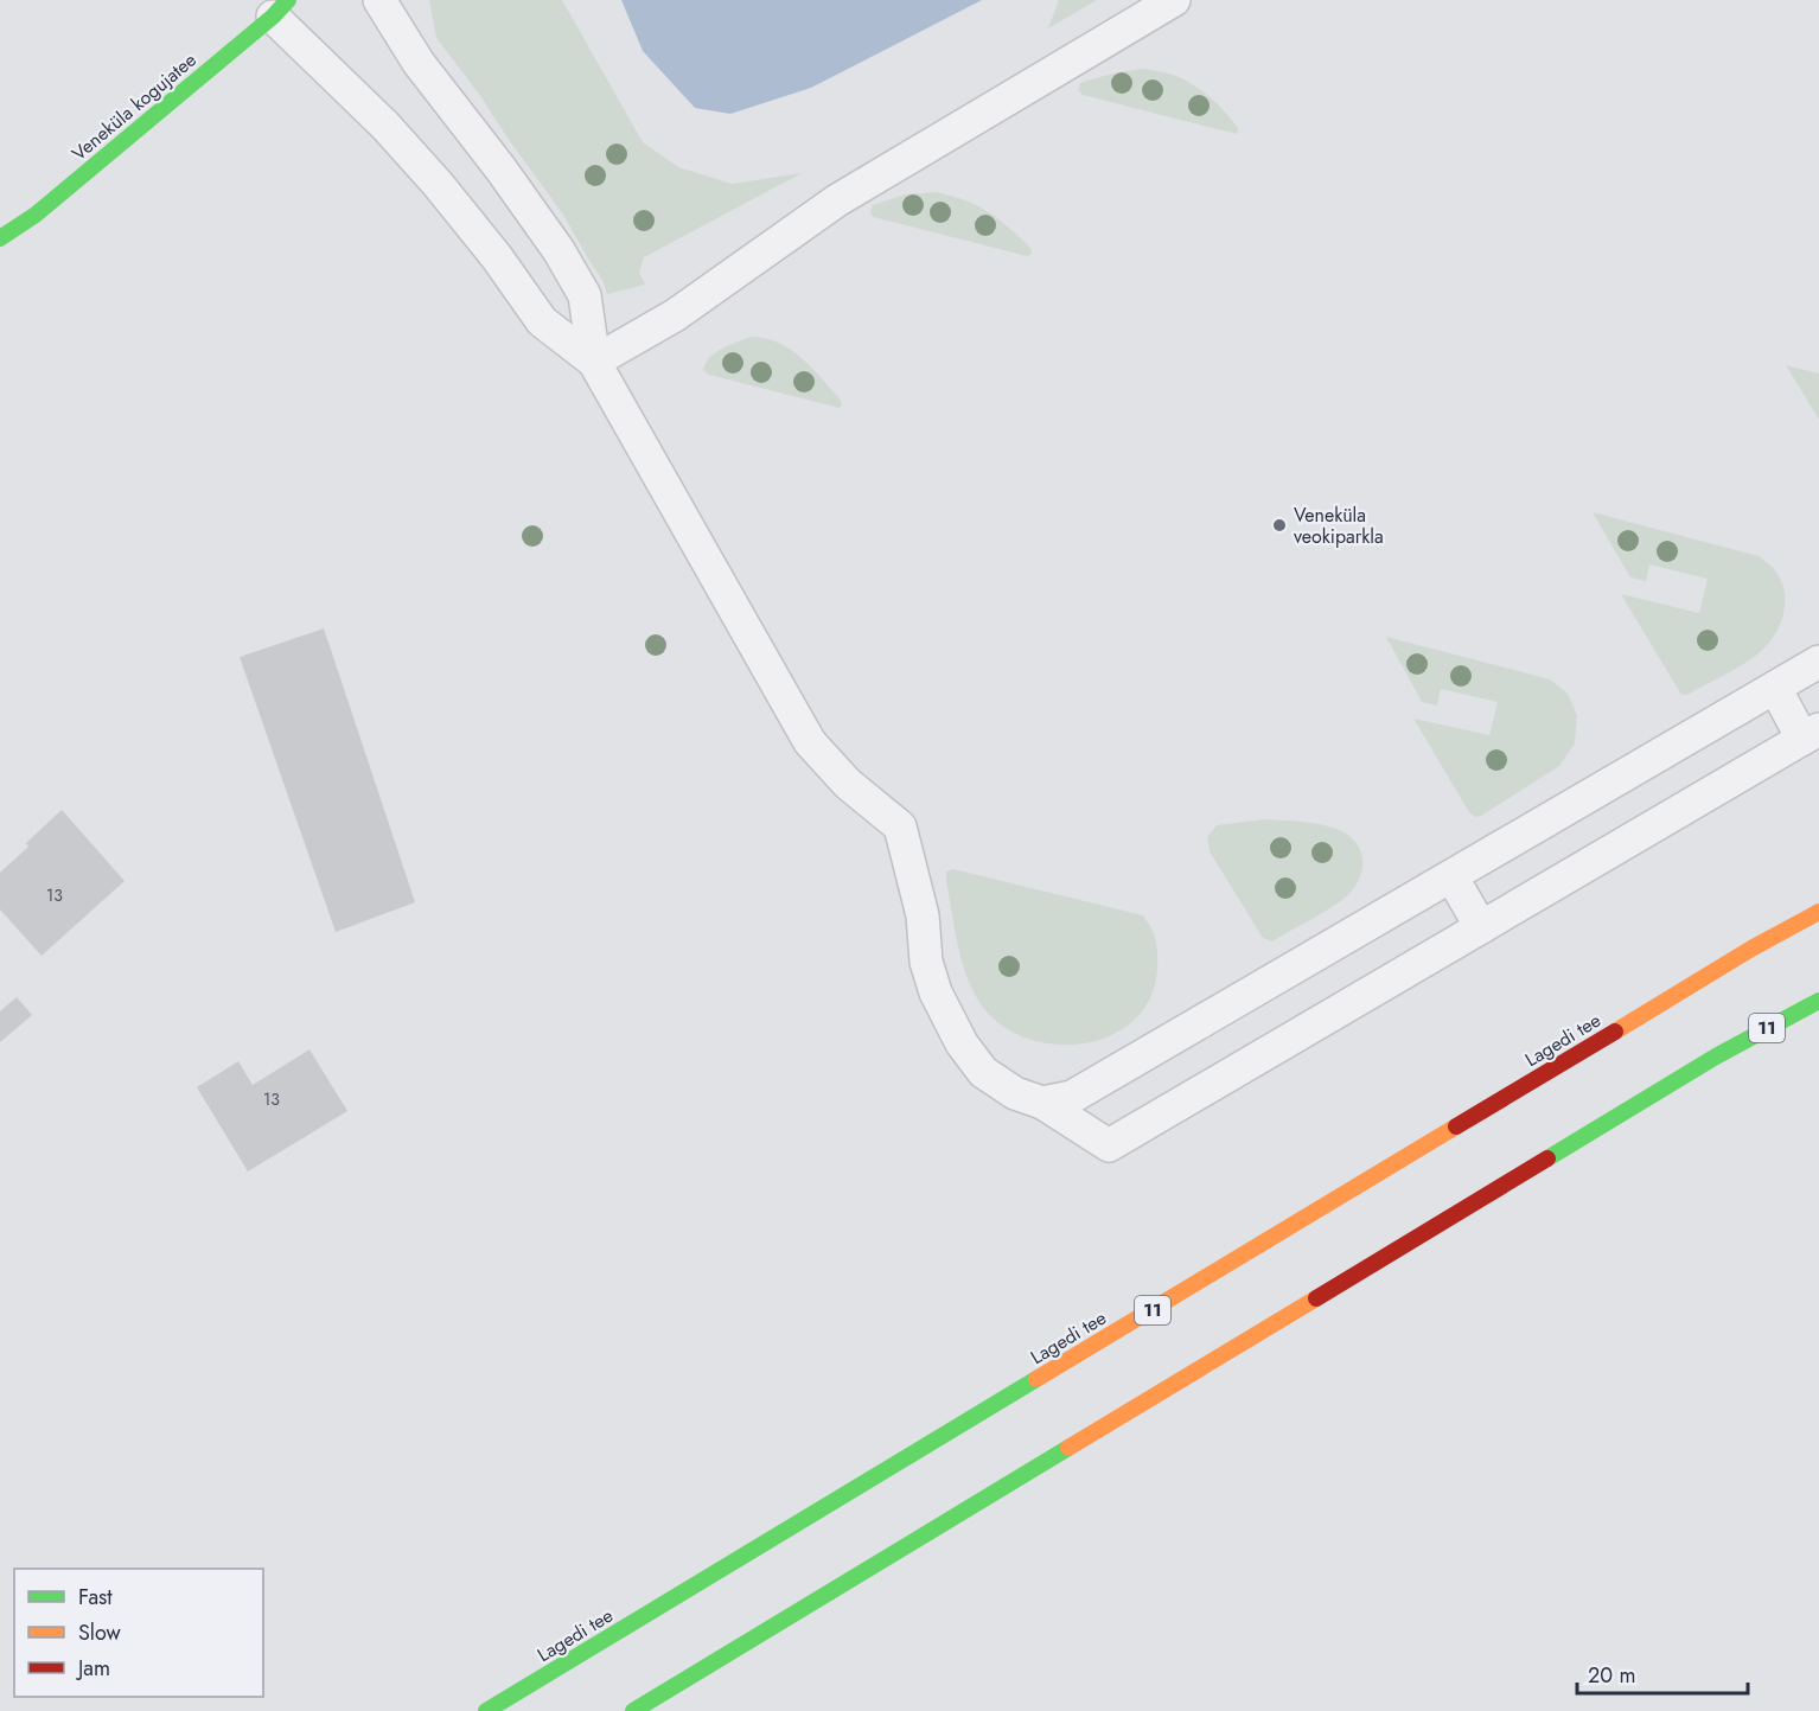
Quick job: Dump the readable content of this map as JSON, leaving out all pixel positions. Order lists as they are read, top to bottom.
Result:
{
  "streets": {
    "main road": ["Veneküla kogujatee", "11", "Lagedi tee"]
  },
  "places": ["Veneküla veokiparkla"],
  "house_numbers": ["13", "13"],
  "legend": ["Fast", "Slow", "Jam"],
  "scale_bar": "20 m"
}
